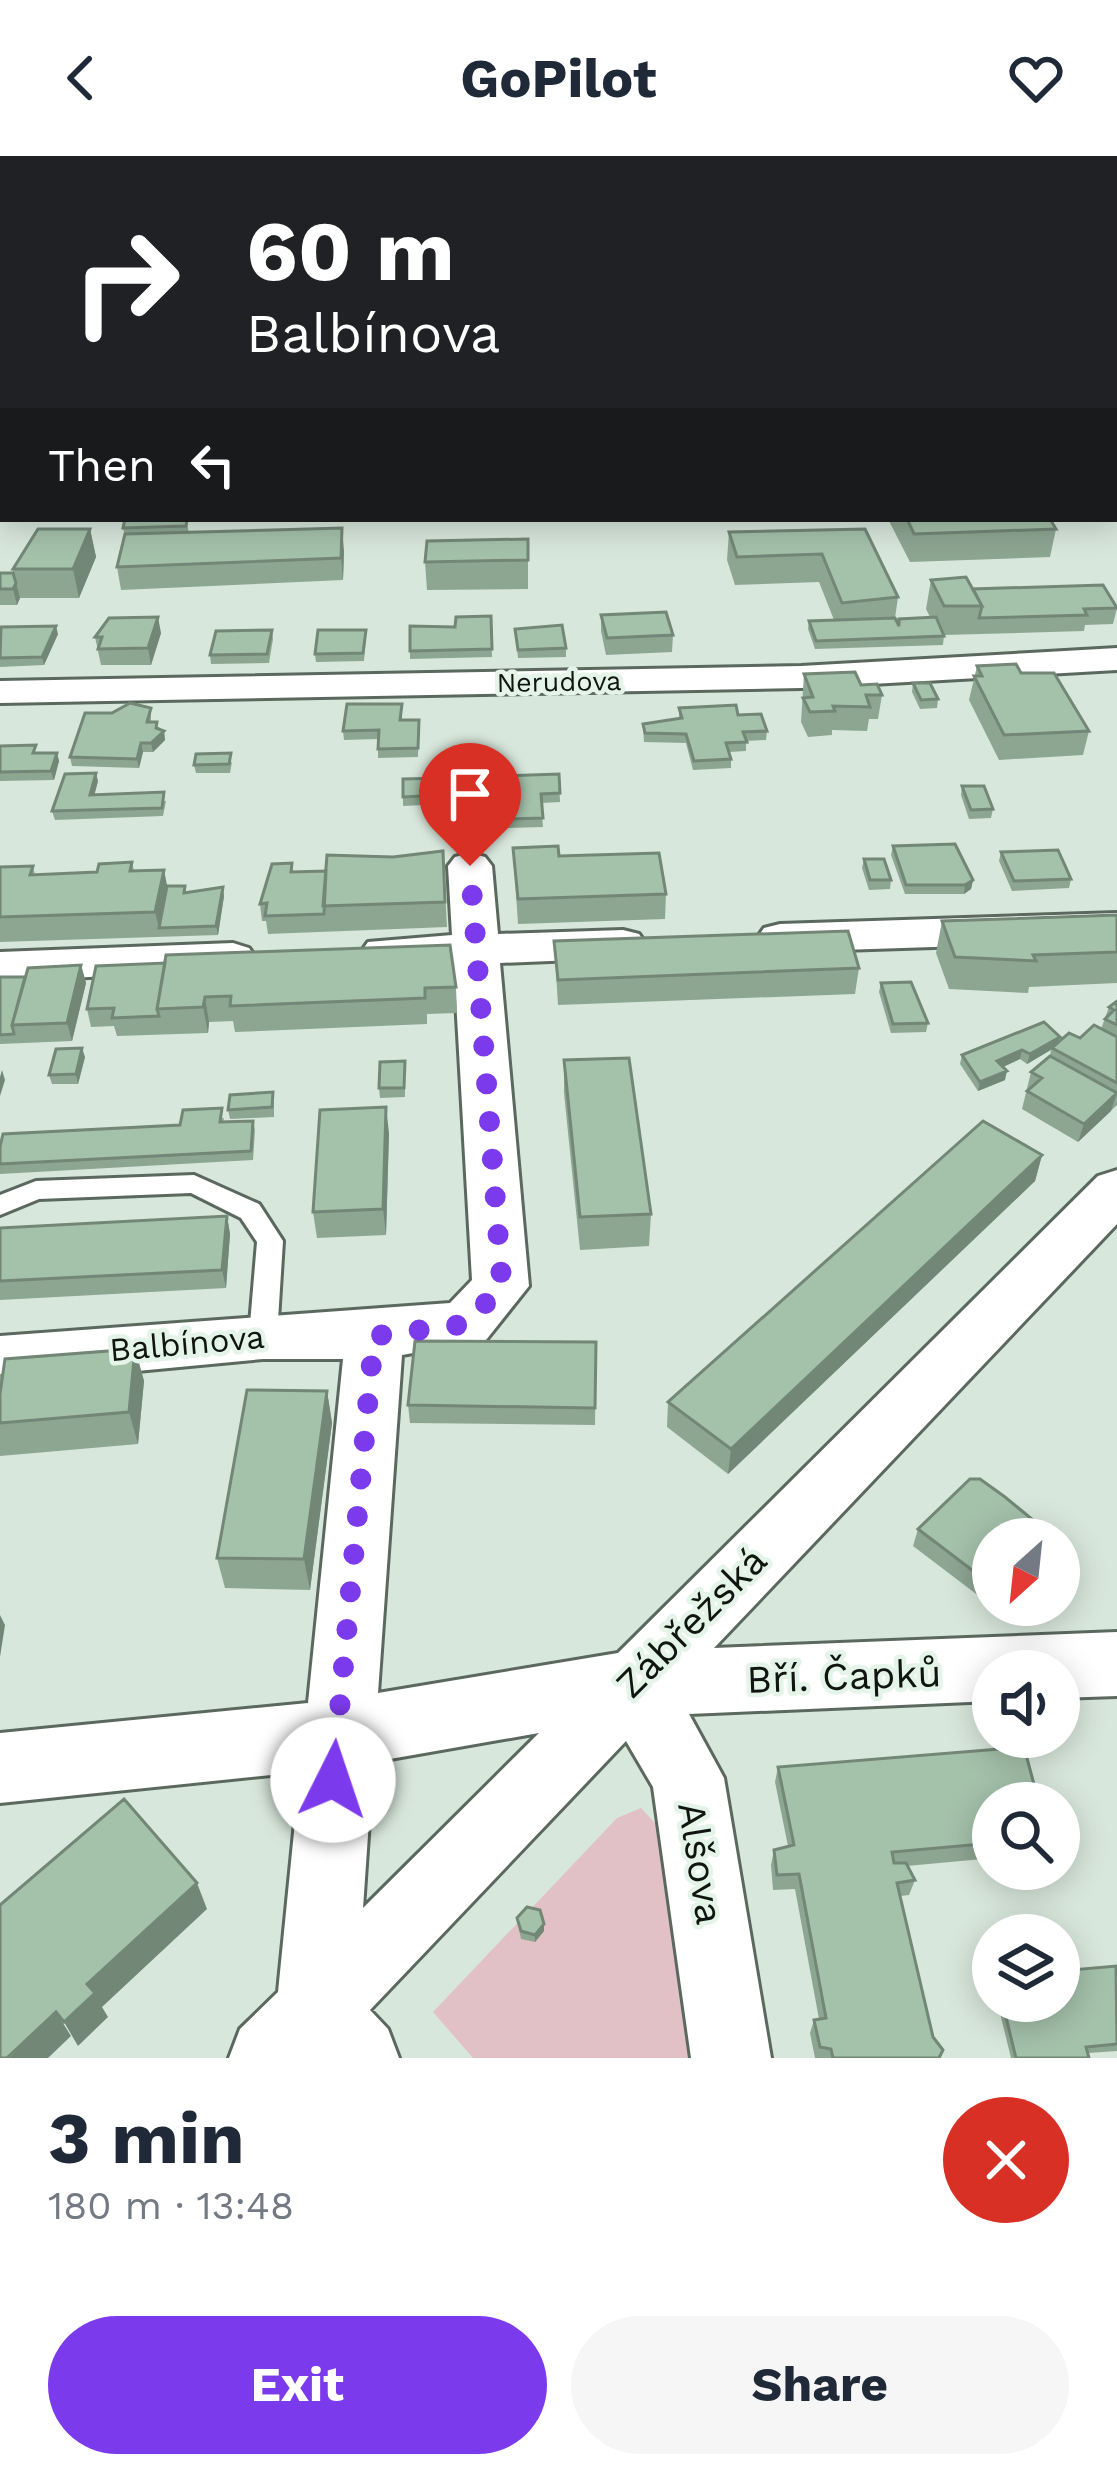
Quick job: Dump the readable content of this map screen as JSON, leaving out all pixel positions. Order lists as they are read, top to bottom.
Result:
{
  "streets": {
    "street": [
      "Nerudova",
      "Balbínova",
      "Zábřežská",
      "Bří. Čapků",
      "Alšova"
    ]
  },
  "crossings": [
    ["Zábřežská", "Bří. Čapků"],
    ["Zábřežská", "Alšova"],
    ["Bří. Čapků", "Alšova"]
  ],
  "north": "bottom left",
  "page": {
    "header": "GoPilot",
    "turn": ["60 m", "Balbínova"],
    "then": "Then",
    "heading": ["3 min", "180 m · 13:48"],
    "buttons": ["Exit", "Share"]
  }
}
